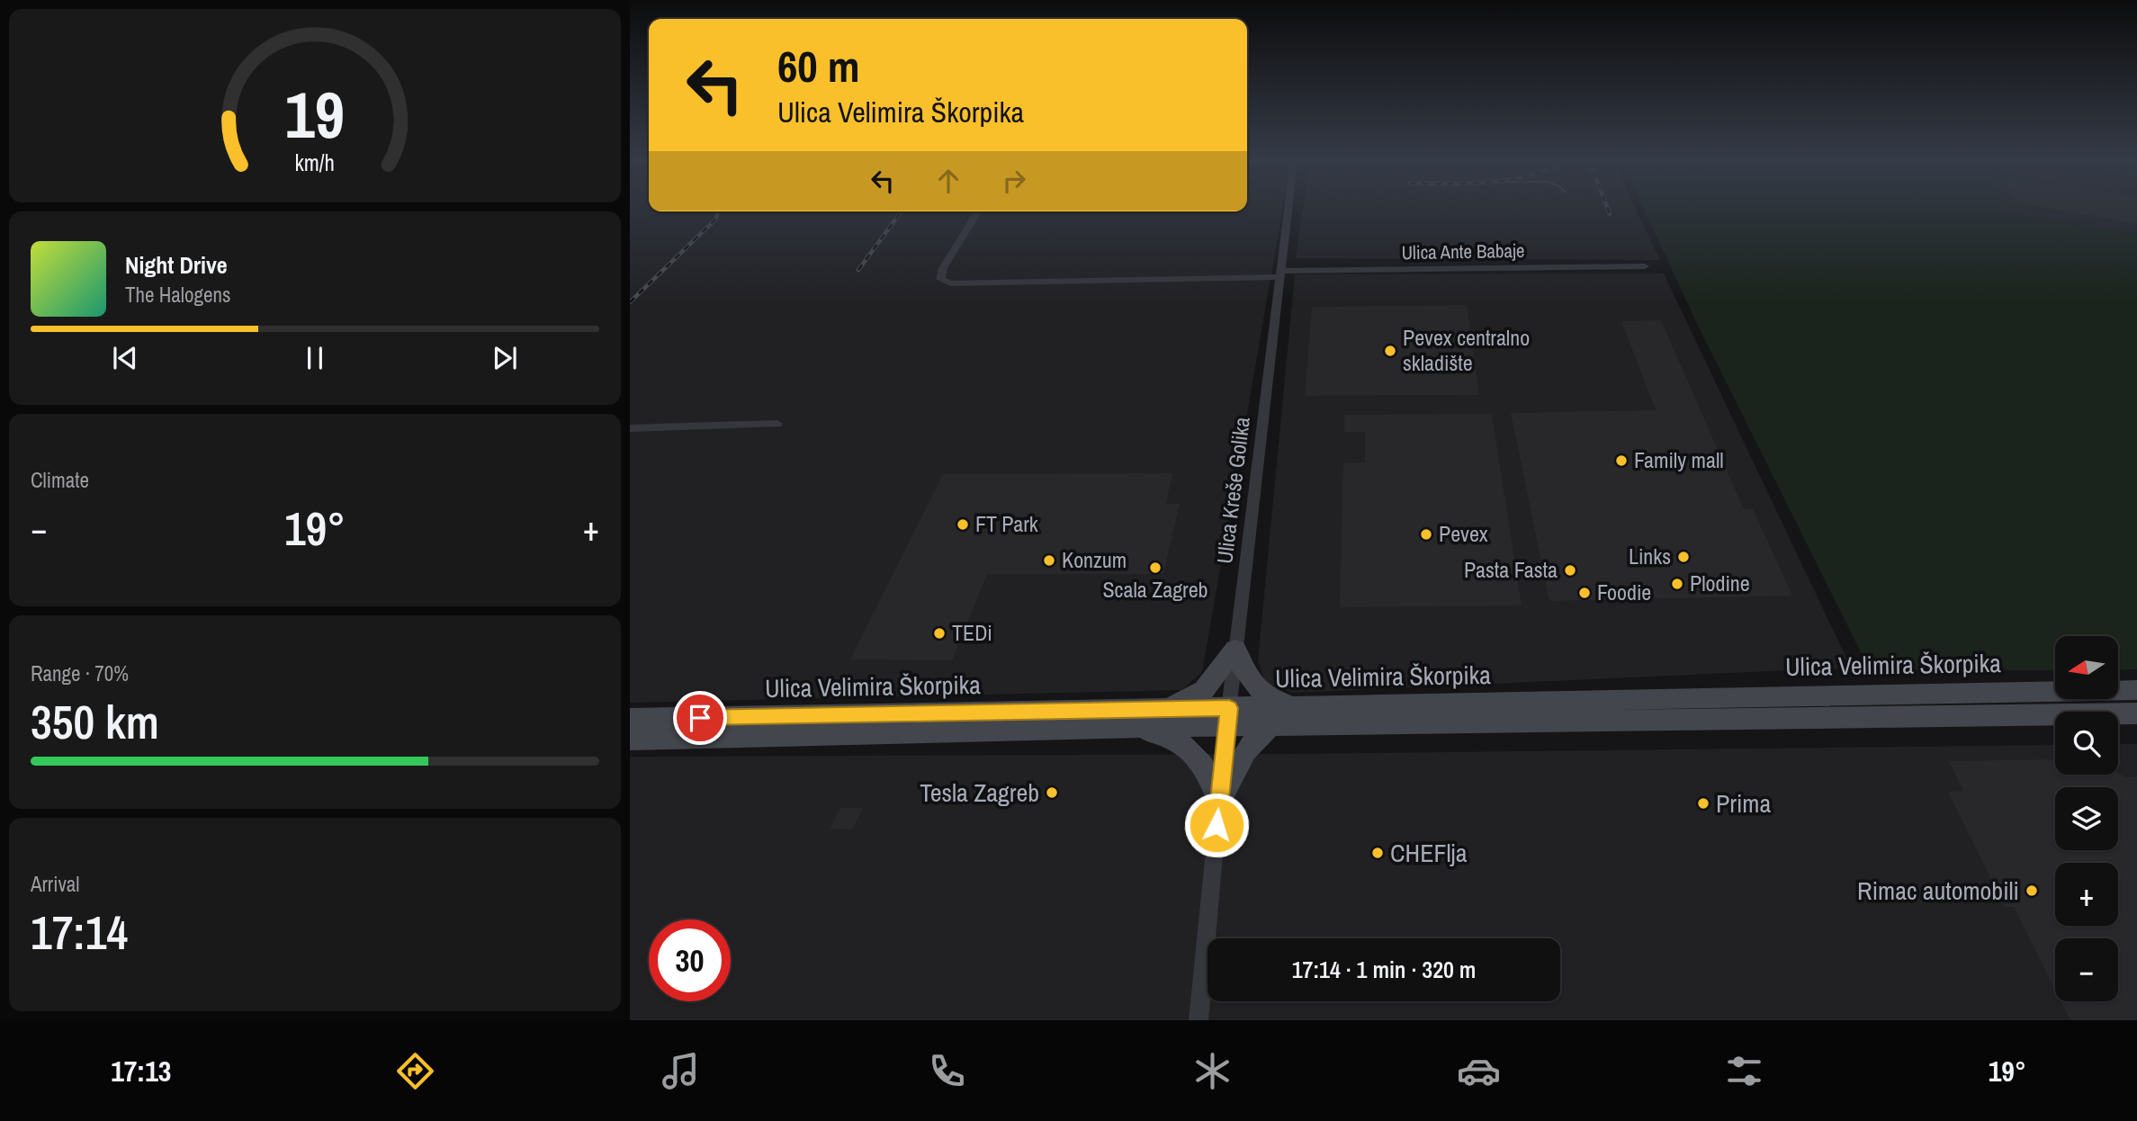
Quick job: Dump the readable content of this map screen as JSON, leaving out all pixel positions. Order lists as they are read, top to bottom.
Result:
{
  "streets": {
    "main road": ["Ulica Velimira Škorpika"],
    "street": ["Ulica Ante Babaje", "Ulica Kreše Golika"]
  },
  "crossings": [
    ["Ulica Ante Babaje", "Ulica Kreše Golika"],
    ["Ulica Kreše Golika", "Ulica Velimira Škorpika"]
  ],
  "places": [
    "Pevex centralno skladište",
    "Family mall",
    "FT Park",
    "Pevex",
    "Links",
    "Konzum",
    "Scala Zagreb",
    "Pasta Fasta",
    "Plodine",
    "Foodie",
    "TEDi",
    "Tesla Zagreb",
    "Prima",
    "CHEFlja",
    "Rimac automobili"
  ],
  "north": "left",
  "page": {
    "turn": ["60 m", "Ulica Velimira Škorpika"],
    "song": ["Night Drive", "The Halogens"],
    "tile": [
      "Climate",
      ["Range · 70%", "350 km"],
      ["Arrival", "17:14"]
    ],
    "heat": ["−", "19°", "+"],
    "map_buttons": ["+", "−"],
    "limit": "30",
    "trip": "17:14 · 1 min · 320 m",
    "tabs": ["17:13", "19°"],
    "gauge": ["19", "km/h"]
  }
}
